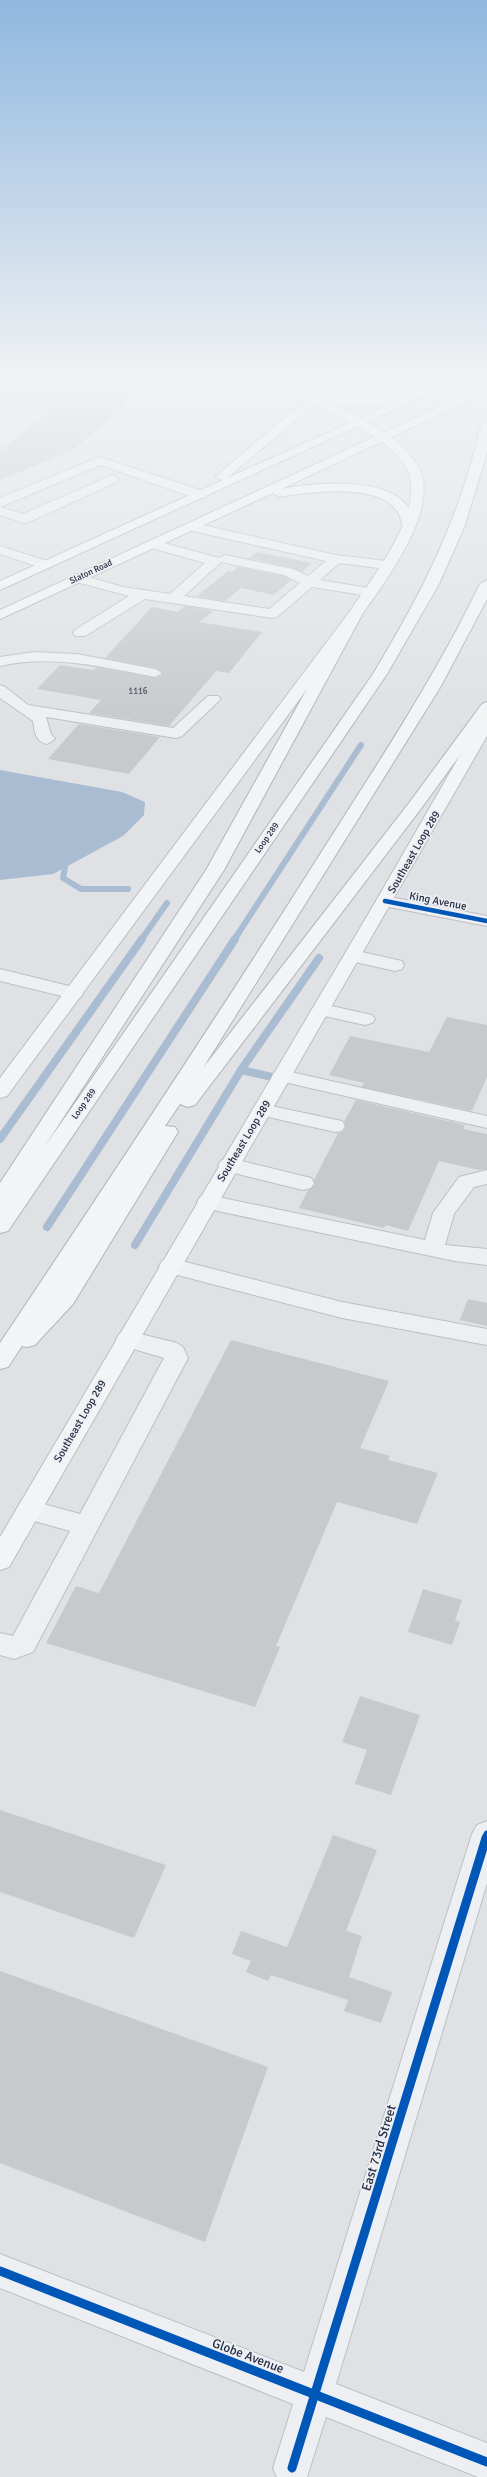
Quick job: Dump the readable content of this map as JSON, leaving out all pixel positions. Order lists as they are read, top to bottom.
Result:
{
  "streets": {
    "main road": ["Slaton Road", "Loop 289", "Southeast Loop 289"],
    "street": ["King Avenue", "East 73rd Street", "Globe Avenue"]
  },
  "crossings": [
    ["Southeast Loop 289", "King Avenue"],
    ["East 73rd Street", "Globe Avenue"]
  ],
  "house_numbers": ["1116"]
}
